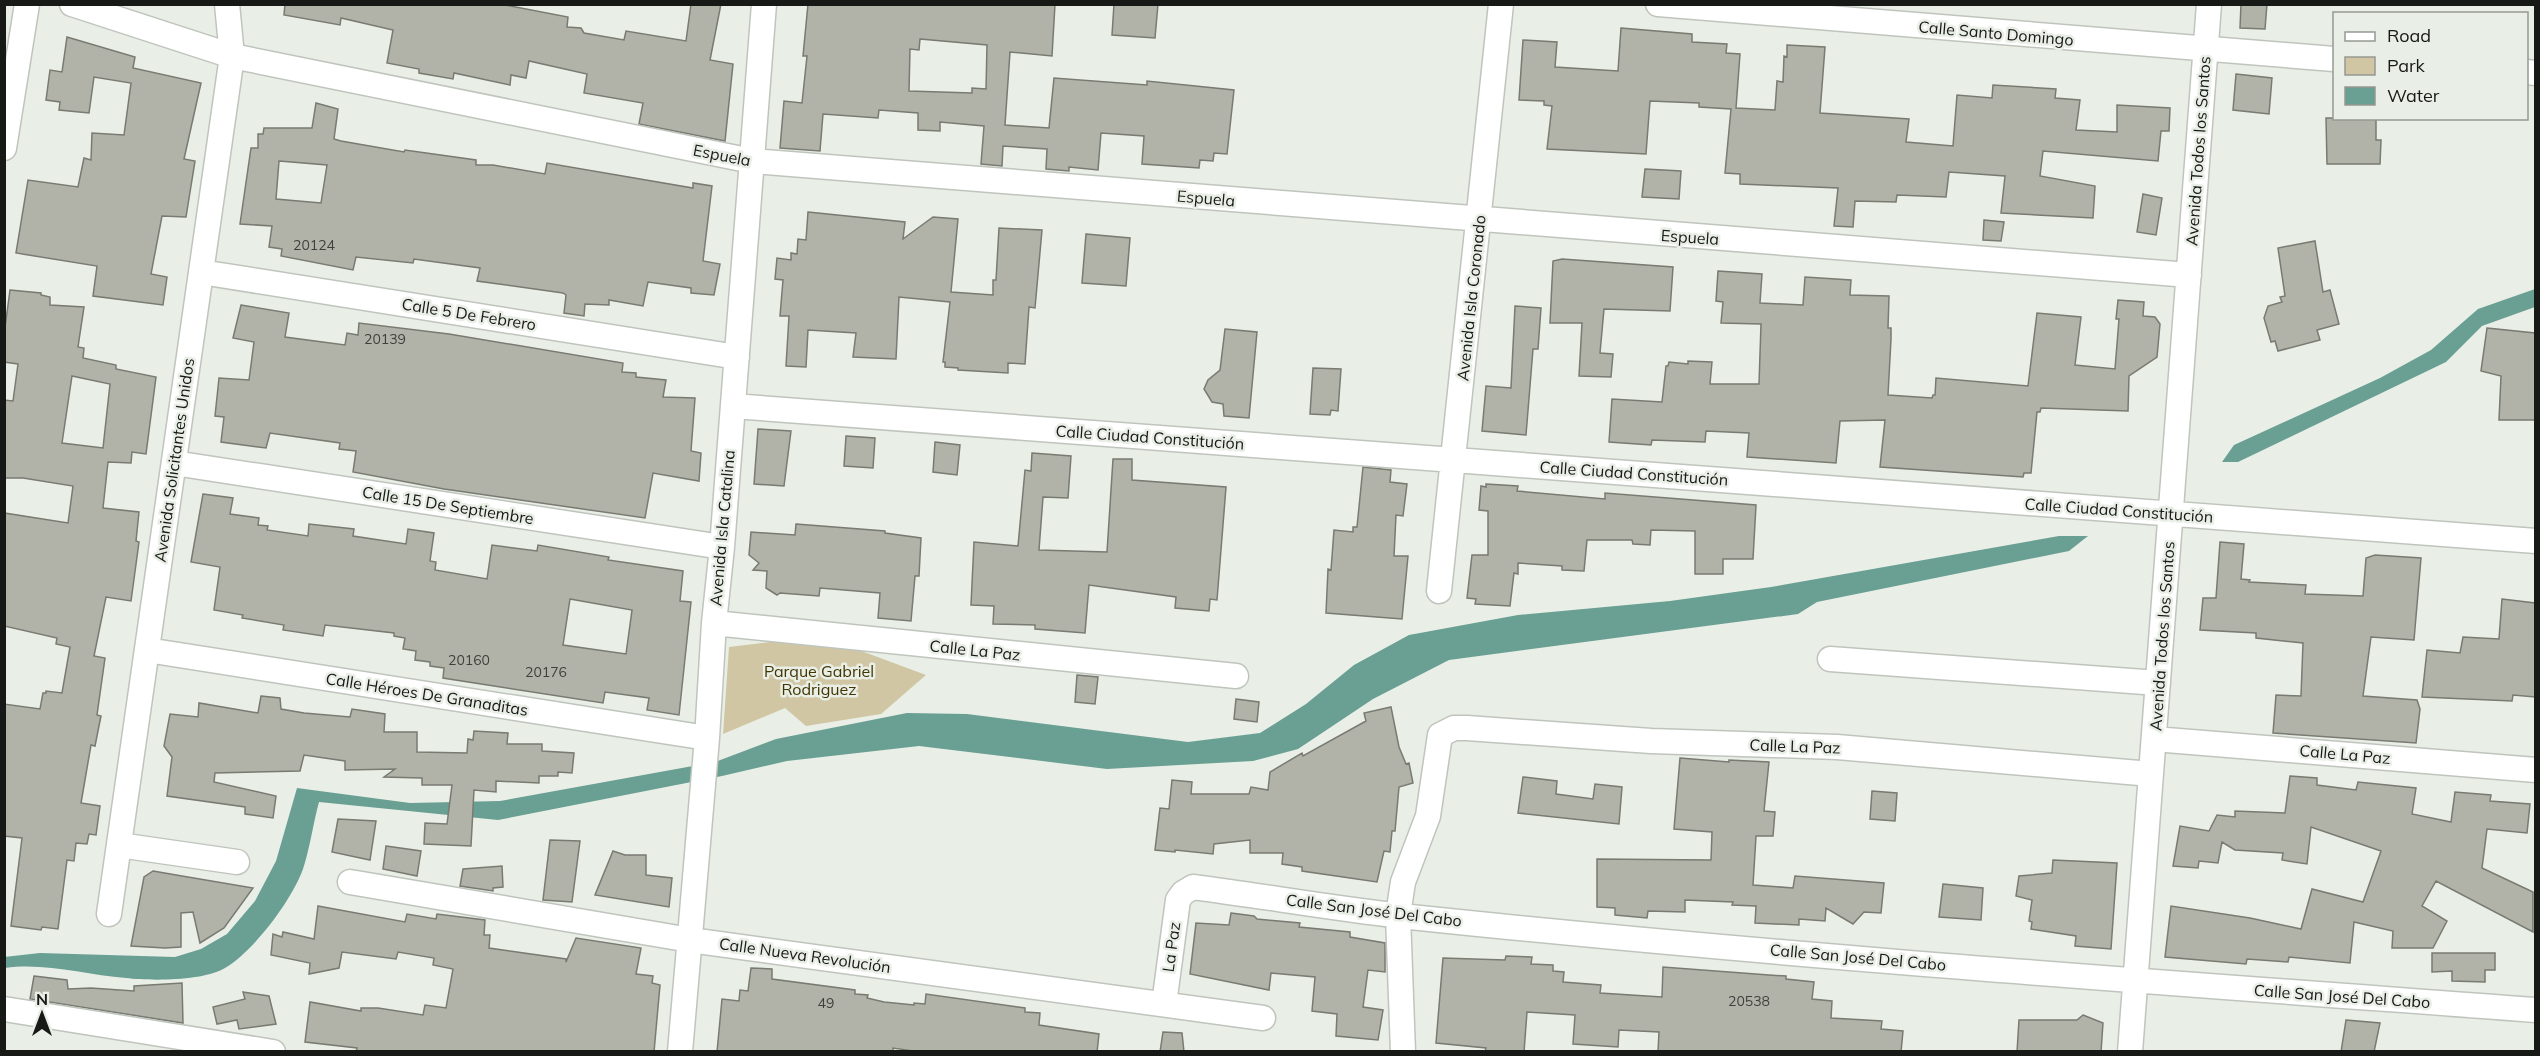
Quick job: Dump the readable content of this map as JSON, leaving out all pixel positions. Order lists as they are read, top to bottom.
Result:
{
  "streets": {
    "street": [
      "Calle Santo Domingo",
      "Avenida Todos los Santos",
      "Espuela",
      "Avenida Isla Coronado",
      "Calle 5 De Febrero",
      "Calle Ciudad Constitución",
      "Avenida Solicitantes Unidos",
      "Calle 15 De Septiembre",
      "Avenida Isla Catalina",
      "Calle La Paz",
      "Calle Héroes De Granaditas",
      "Calle San José Del Cabo",
      "La Paz",
      "Calle Nueva Revolución"
    ]
  },
  "crossings": [
    ["Calle Santo Domingo", "Avenida Todos los Santos"],
    ["Avenida Todos los Santos", "Espuela"],
    ["Avenida Todos los Santos", "Calle Ciudad Constitución"],
    ["Avenida Todos los Santos", "Calle La Paz"],
    ["Avenida Todos los Santos", "Calle San José Del Cabo"],
    ["Espuela", "Avenida Isla Coronado"],
    ["Espuela", "Avenida Solicitantes Unidos"],
    ["Espuela", "Avenida Isla Catalina"],
    ["Avenida Isla Coronado", "Calle Ciudad Constitución"],
    ["Calle 5 De Febrero", "Avenida Solicitantes Unidos"],
    ["Calle 5 De Febrero", "Avenida Isla Catalina"],
    ["Calle Ciudad Constitución", "Avenida Isla Catalina"],
    ["Avenida Solicitantes Unidos", "Calle 15 De Septiembre"],
    ["Avenida Solicitantes Unidos", "Calle Héroes De Granaditas"],
    ["Calle 15 De Septiembre", "Avenida Isla Catalina"],
    ["Avenida Isla Catalina", "Calle La Paz"],
    ["Avenida Isla Catalina", "Calle Héroes De Granaditas"],
    ["Avenida Isla Catalina", "Calle Nueva Revolución"],
    ["Calle La Paz", "Calle San José Del Cabo"],
    ["Calle San José Del Cabo", "La Paz"],
    ["La Paz", "Calle Nueva Revolución"]
  ],
  "parks": ["Parque Gabriel Rodriguez"],
  "house_numbers": [
    "20124",
    "20139",
    "20160",
    "20176",
    "20538",
    "49"
  ],
  "legend": ["Road", "Park", "Water"],
  "north": "top"
}
